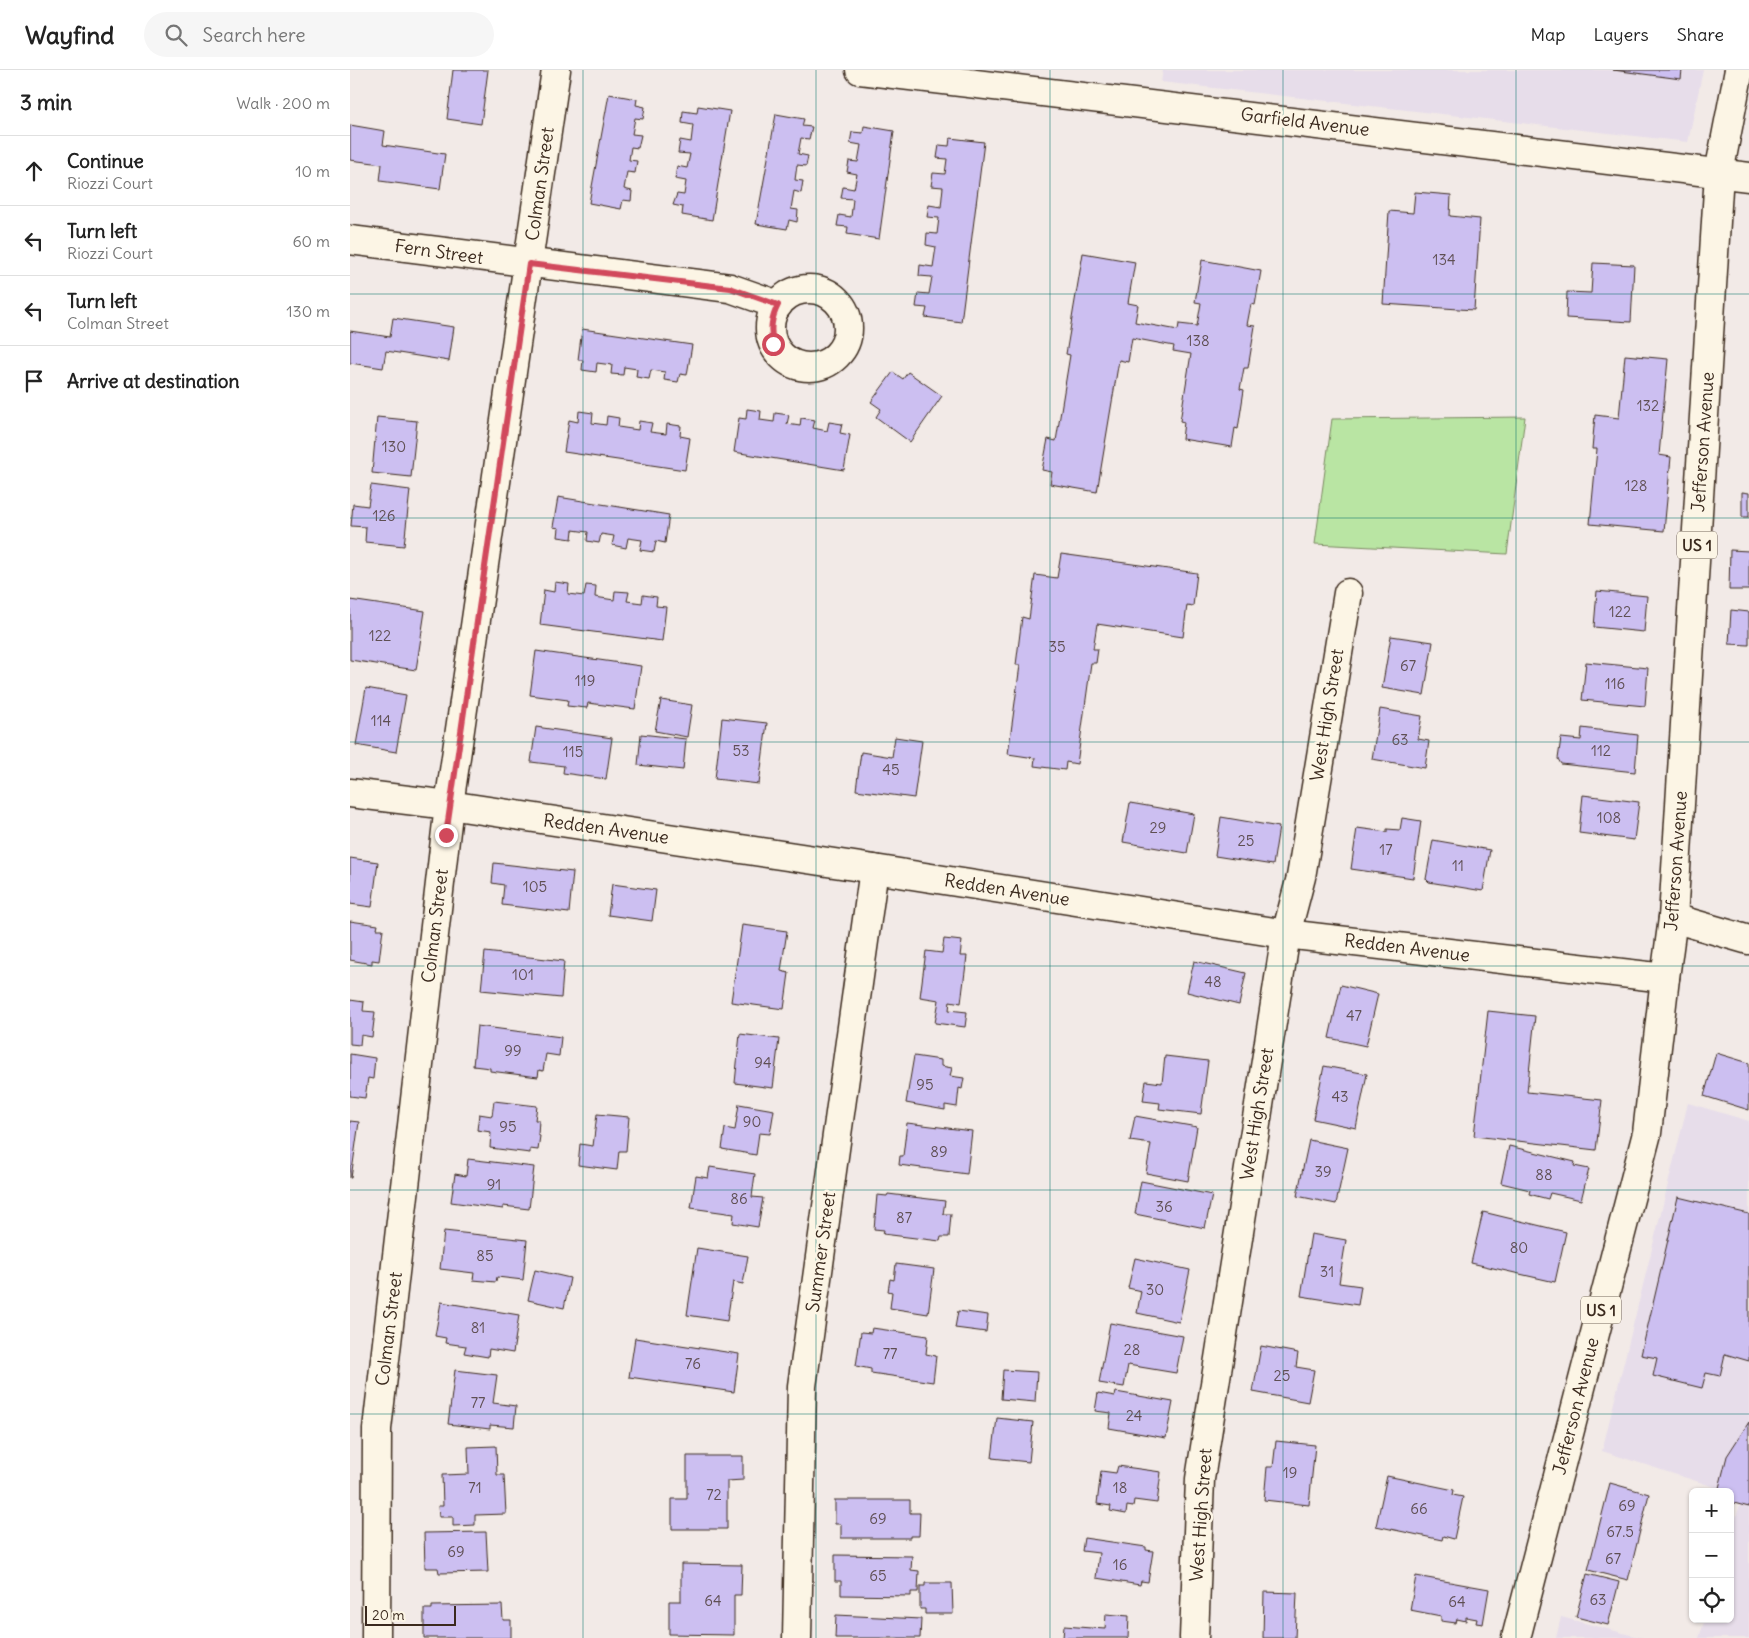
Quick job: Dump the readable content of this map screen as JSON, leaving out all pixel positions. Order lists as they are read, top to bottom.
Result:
{
  "streets": {
    "street": [
      "Garfield Avenue",
      "Colman Street",
      "Fern Street",
      "Jefferson Avenue",
      "US 1",
      "West High Street",
      "Redden Avenue",
      "Summer Street"
    ]
  },
  "crossings": [
    ["Garfield Avenue", "Jefferson Avenue"],
    ["Colman Street", "Fern Street"],
    ["Colman Street", "Redden Avenue"],
    ["Jefferson Avenue", "Redden Avenue"],
    ["West High Street", "Redden Avenue"],
    ["Redden Avenue", "Summer Street"]
  ],
  "house_numbers": [
    "134",
    "138",
    "132",
    "130",
    "128",
    "126",
    "122",
    "122",
    "35",
    "67",
    "119",
    "116",
    "114",
    "63",
    "53",
    "112",
    "115",
    "45",
    "108",
    "29",
    "25",
    "17",
    "11",
    "105",
    "101",
    "48",
    "47",
    "99",
    "94",
    "95",
    "43",
    "90",
    "95",
    "89",
    "39",
    "88",
    "91",
    "86",
    "36",
    "87",
    "80",
    "85",
    "31",
    "30",
    "81",
    "28",
    "77",
    "76",
    "25",
    "77",
    "24",
    "19",
    "71",
    "18",
    "72",
    "69",
    "66",
    "69",
    "67.5",
    "69",
    "67",
    "16",
    "65",
    "63",
    "64",
    "64"
  ],
  "scale_bar": "20 m",
  "page": {
    "header": "Wayfind",
    "search": "Search here",
    "nav": ["Map", "Layers", "Share"],
    "heading": ["3 min", "Walk · 200 m"],
    "list": [
      ["Continue", "Riozzi Court", "10 m"],
      ["Turn left", "Riozzi Court", "60 m"],
      ["Turn left", "Colman Street", "130 m"],
      "Arrive at destination"
    ],
    "map_buttons": ["+", "−"],
    "scale": "20 m"
  }
}
